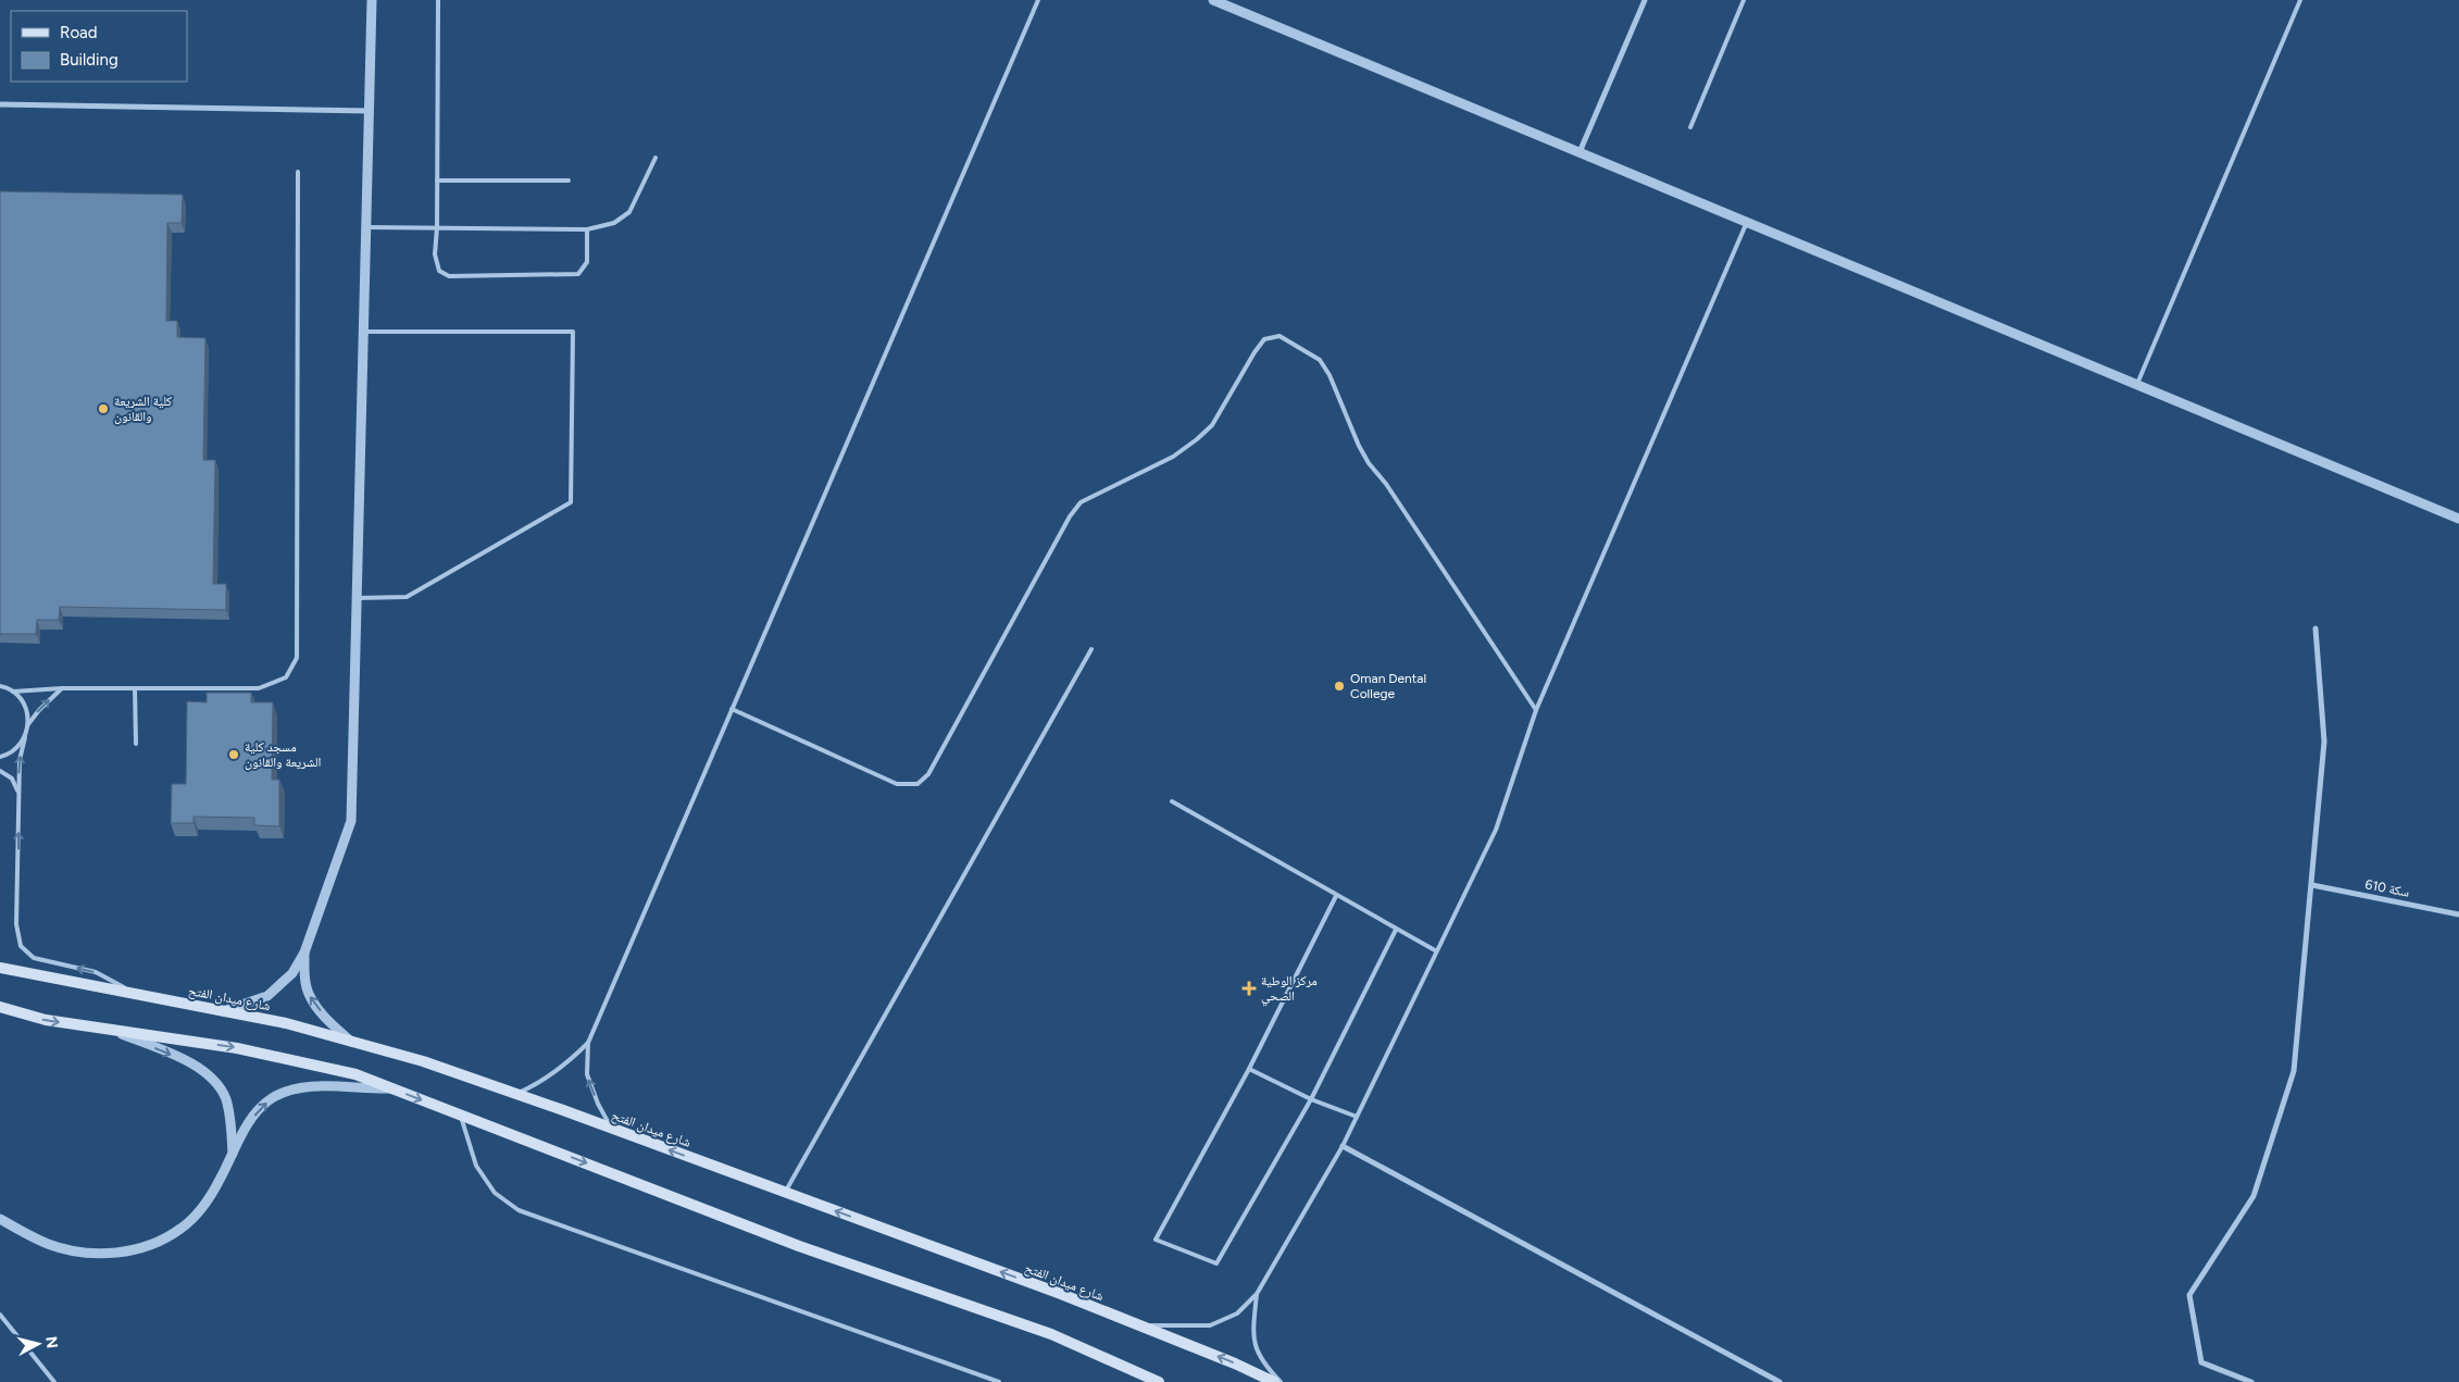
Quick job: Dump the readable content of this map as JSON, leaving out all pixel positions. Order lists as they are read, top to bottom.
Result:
{
  "streets": {
    "main road": ["شارع ميدان الفتح"],
    "street": ["سكة 610"]
  },
  "places": {
    "other": ["كلية الشريعة والقانون", "Oman Dental College", "مسجد كلية الشريعة والقانون"],
    "health": ["مركز الوطية الصحي"]
  },
  "legend": ["Road", "Building"],
  "north": "right"
}
